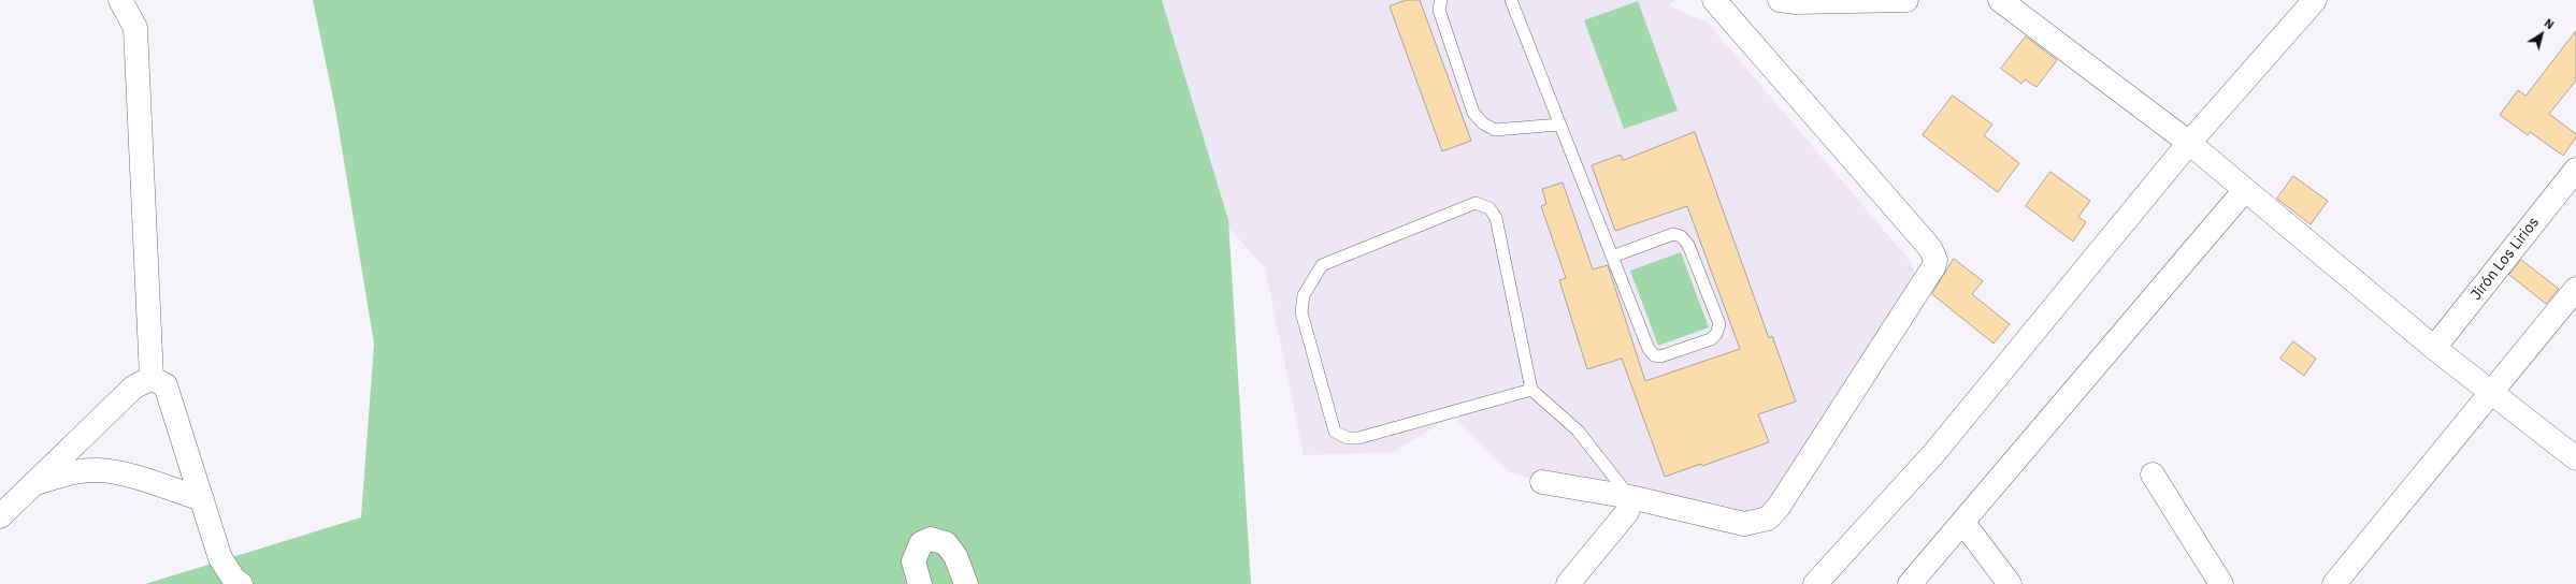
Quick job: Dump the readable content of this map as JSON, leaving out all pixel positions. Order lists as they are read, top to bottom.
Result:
{
  "streets": {
    "street": ["Jirón Los Lirios"]
  },
  "north": "top right"
}
